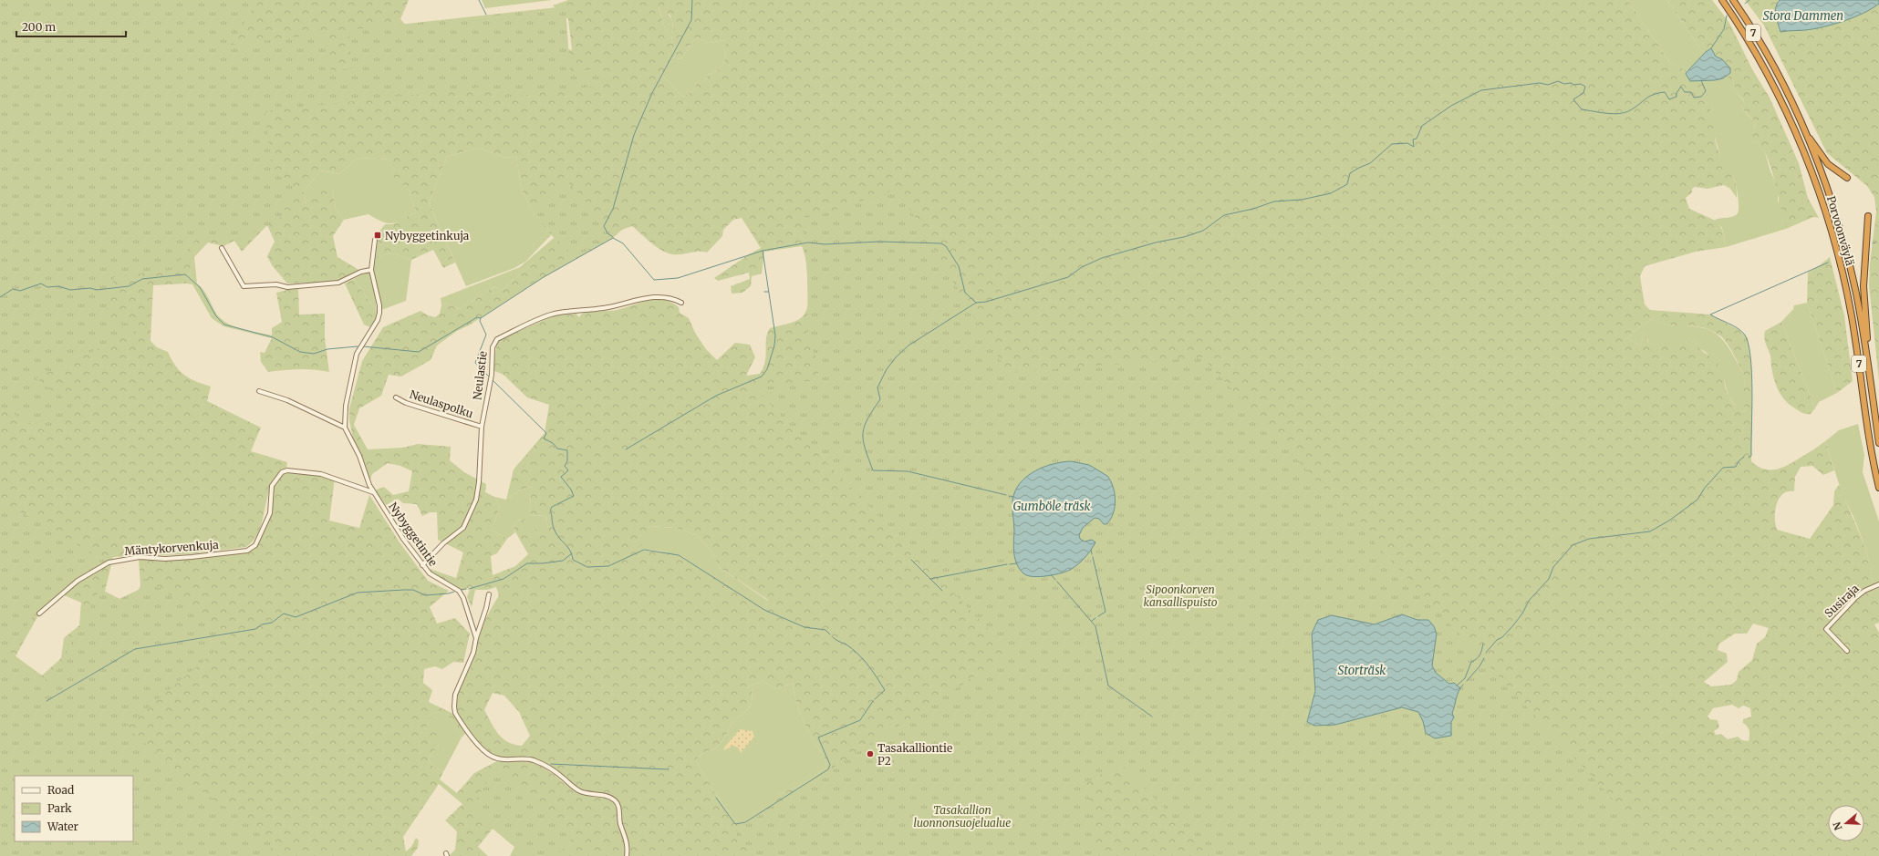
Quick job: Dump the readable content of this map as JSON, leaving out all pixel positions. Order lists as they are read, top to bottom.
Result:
{
  "streets": {
    "highway": ["7", "Porvoonväylä"],
    "street": [
      "Neulastie",
      "Neulaspolku",
      "Nybyggetintie",
      "Mäntykorvenkuja",
      "Susiraja"
    ]
  },
  "crossings": [
    ["Neulastie", "Neulaspolku"],
    ["Neulastie", "Nybyggetintie"],
    ["Nybyggetintie", "Mäntykorvenkuja"]
  ],
  "water": ["Stora Dammen", "Gumböle träsk", "Storträsk"],
  "parks": ["Sipoonkorven kansallispuisto", "Tasakallion luonnonsuojelualue"],
  "places": {
    "transit": ["Nybyggetinkuja"],
    "other": ["Tasakalliontie P2"]
  },
  "legend": ["Road", "Park", "Water"],
  "scale_bar": "200 m",
  "north": "left"
}
